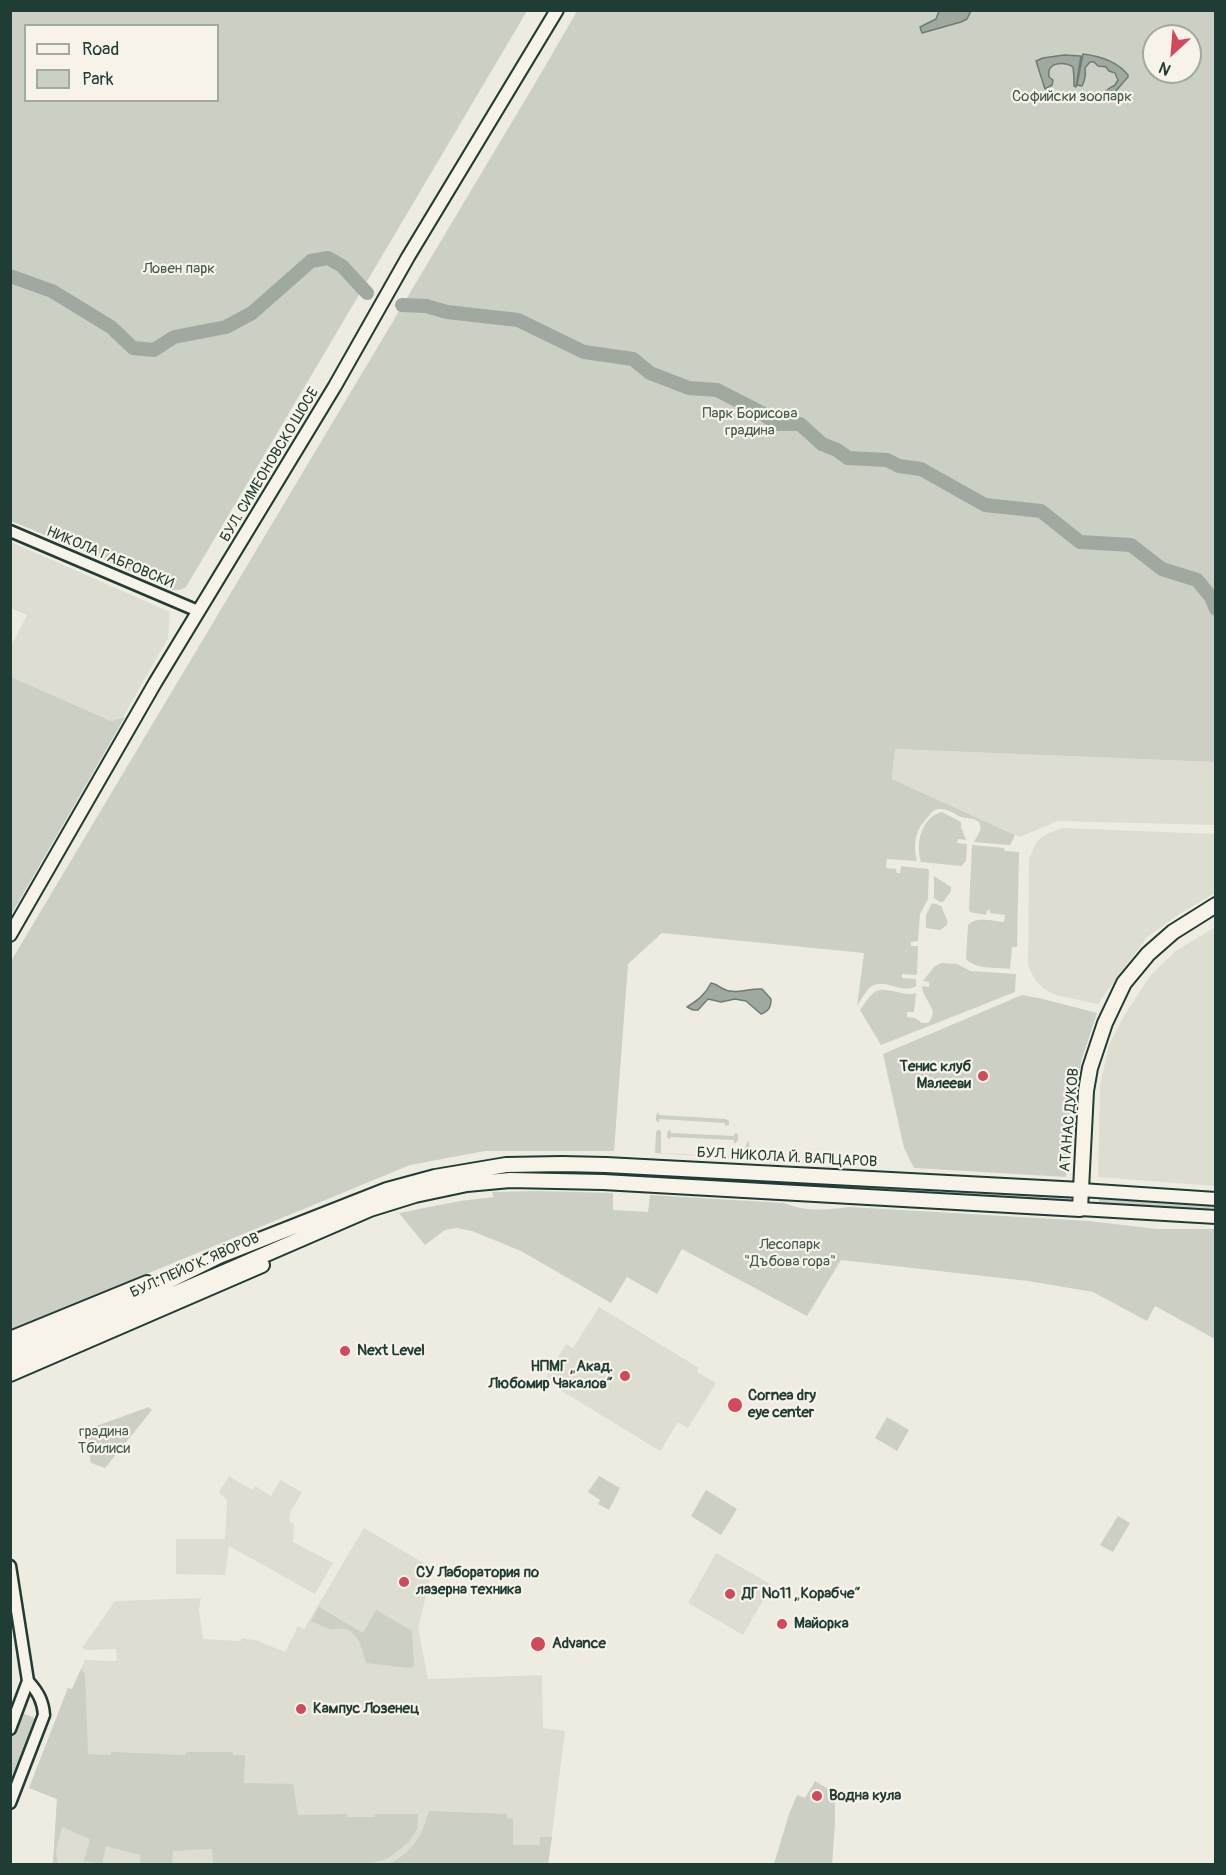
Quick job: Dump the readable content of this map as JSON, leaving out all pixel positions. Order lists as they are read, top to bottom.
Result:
{
  "streets": {
    "main road": [
      "БУЛ. СИМЕОНОВСКО ШОСЕ",
      "АТАНАС ДУКОВ",
      "БУЛ. НИКОЛА Й. ВАПЦАРОВ",
      "БУЛ. ПЕЙО К. ЯВОРОВ"
    ],
    "street": ["НИКОЛА ГАБРОВСКИ"]
  },
  "crossings": [
    ["БУЛ. СИМЕОНОВСКО ШОСЕ", "НИКОЛА ГАБРОВСКИ"],
    ["АТАНАС ДУКОВ", "БУЛ. НИКОЛА Й. ВАПЦАРОВ"],
    ["АТАНАС ДУКОВ", "БУЛ. ПЕЙО К. ЯВОРОВ"],
    ["БУЛ. НИКОЛА Й. ВАПЦАРОВ", "БУЛ. ПЕЙО К. ЯВОРОВ"]
  ],
  "parks": [
    "Софийски зоопарк",
    "Ловен парк",
    "Парк Борисова градина",
    "Лесопарк \"Дъбова гора\"",
    "градина Тбилиси"
  ],
  "places": [
    "Тенис клуб Малееви",
    "Next Level",
    "НПМГ „Акад. Любомир Чакалов“",
    "Cornea dry eye center",
    "СУ Лаборатория по лазерна техника",
    "ДГ №11 „Корабче“",
    "Майорка",
    "Advance",
    "Кампус Лозенец",
    "Водна кула"
  ],
  "legend": ["Road", "Park"],
  "north": "bottom left"
}
